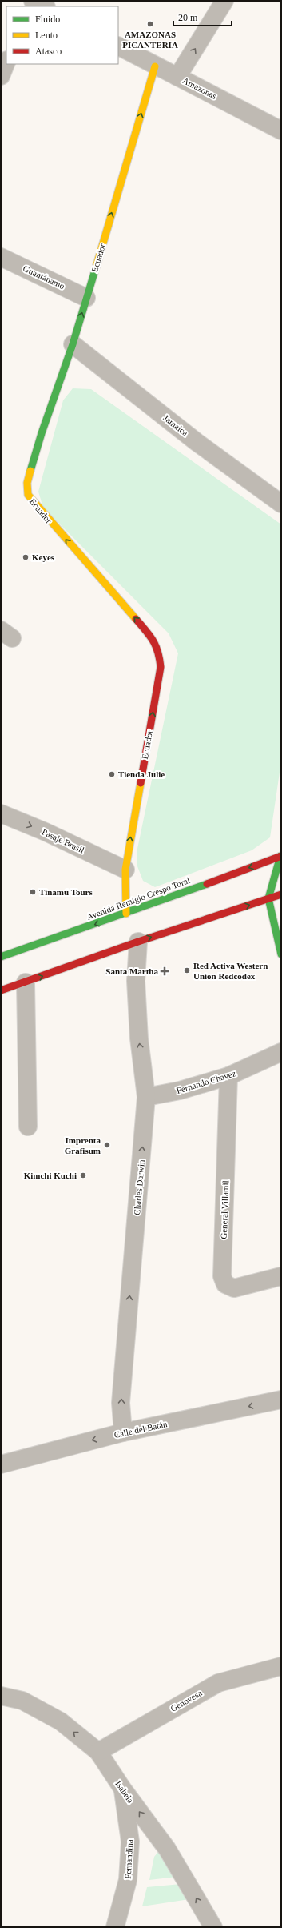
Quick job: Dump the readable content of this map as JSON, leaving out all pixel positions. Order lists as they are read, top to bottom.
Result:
{
  "streets": {
    "street": [
      "Amazonas",
      "Ecuador",
      "Guantánamo",
      "Jamaica",
      "Pasaje Brasil",
      "Avenida Remigio Crespo Toral",
      "Fernando Chavez",
      "Charles Darwin",
      "General Villamil",
      "Calle del Batán",
      "Genovesa",
      "Isabela",
      "Fernandina"
    ]
  },
  "crossings": [
    ["Amazonas", "Ecuador"],
    ["Ecuador", "Guantánamo"],
    ["Ecuador", "Jamaica"],
    ["Ecuador", "Pasaje Brasil"],
    ["Ecuador", "Avenida Remigio Crespo Toral"],
    ["Fernando Chavez", "Charles Darwin"],
    ["Fernando Chavez", "General Villamil"],
    ["Charles Darwin", "Calle del Batán"],
    ["Genovesa", "Isabela"],
    ["Isabela", "Fernandina"]
  ],
  "one_way": [
    "Ecuador",
    "Pasaje Brasil",
    "Calle del Batán",
    "Isabela"
  ],
  "places": {
    "other": [
      "AMAZONAS PICANTERIA",
      "Keyes",
      "Tienda Julie",
      "Tinamú Tours",
      "Red Activa Western Union Redcodex",
      "Imprenta Grafisum",
      "Kimchi Kuchi"
    ],
    "health": ["Santa Martha"]
  },
  "legend": ["Fluido", "Lento", "Atasco"],
  "scale_bar": "20 m"
}
